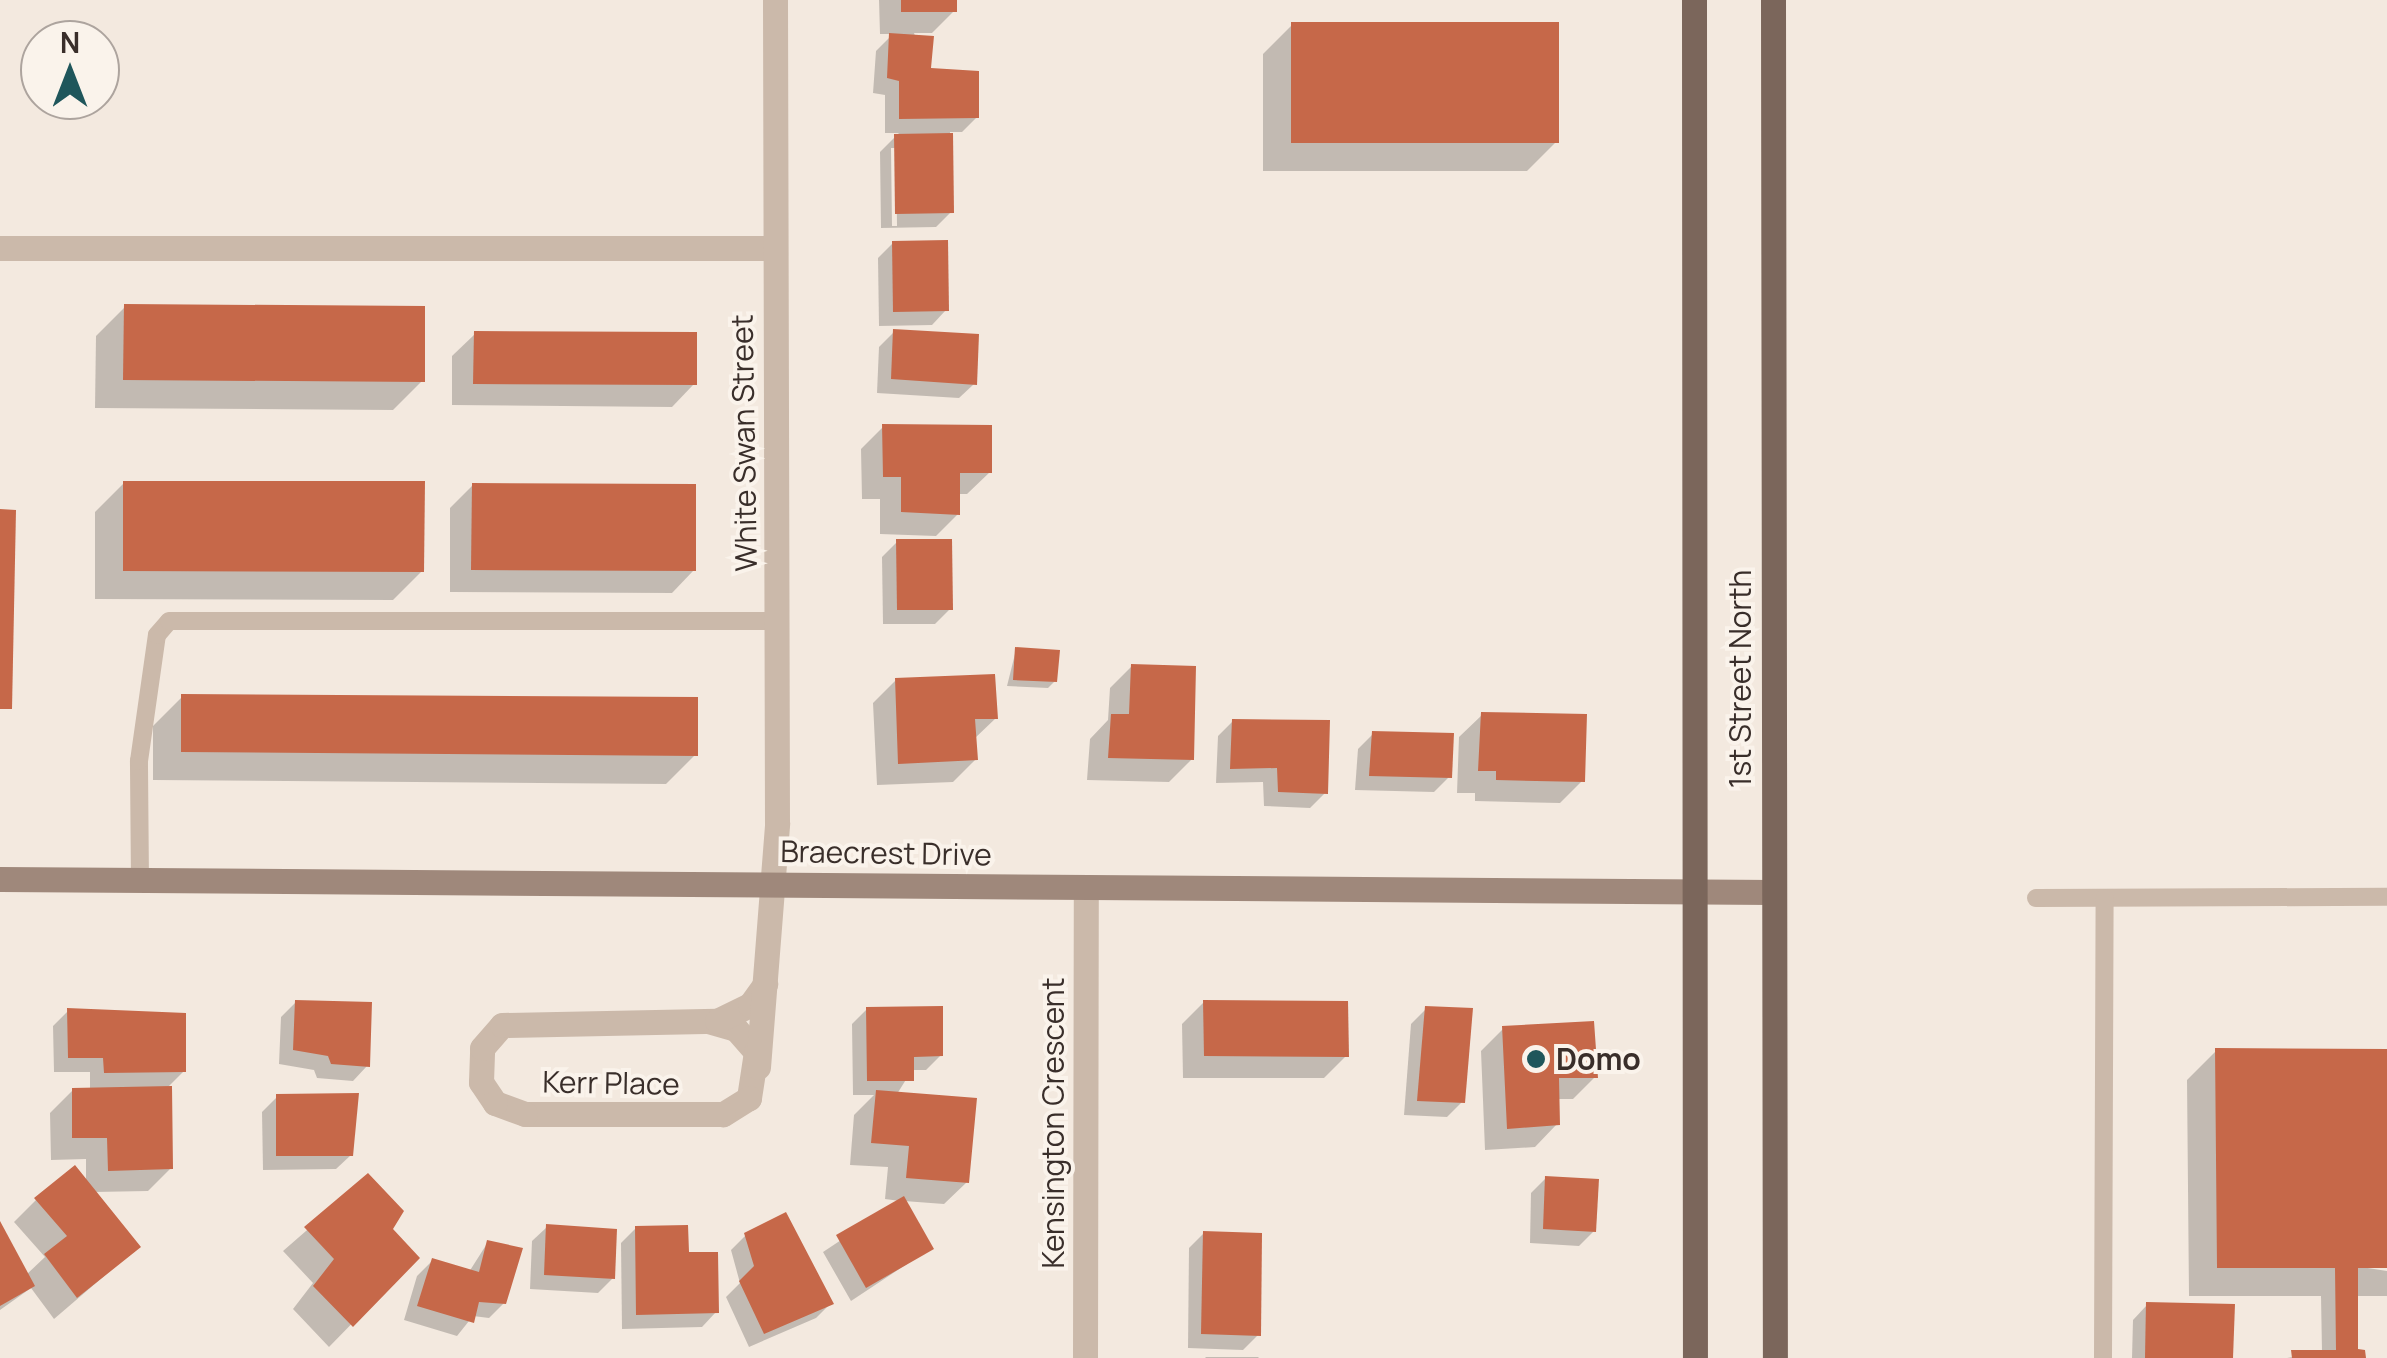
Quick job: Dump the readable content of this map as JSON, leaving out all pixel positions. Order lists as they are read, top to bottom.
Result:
{
  "streets": {
    "main road": ["1st Street North"],
    "street": [
      "White Swan Street",
      "Braecrest Drive",
      "Kerr Place",
      "Kensington Crescent"
    ]
  },
  "crossings": [
    ["White Swan Street", "Braecrest Drive"],
    ["White Swan Street", "Kerr Place"],
    ["1st Street North", "Braecrest Drive"],
    ["Braecrest Drive", "Kerr Place"],
    ["Braecrest Drive", "Kensington Crescent"]
  ],
  "places": ["Domo"],
  "north": "top"
}
